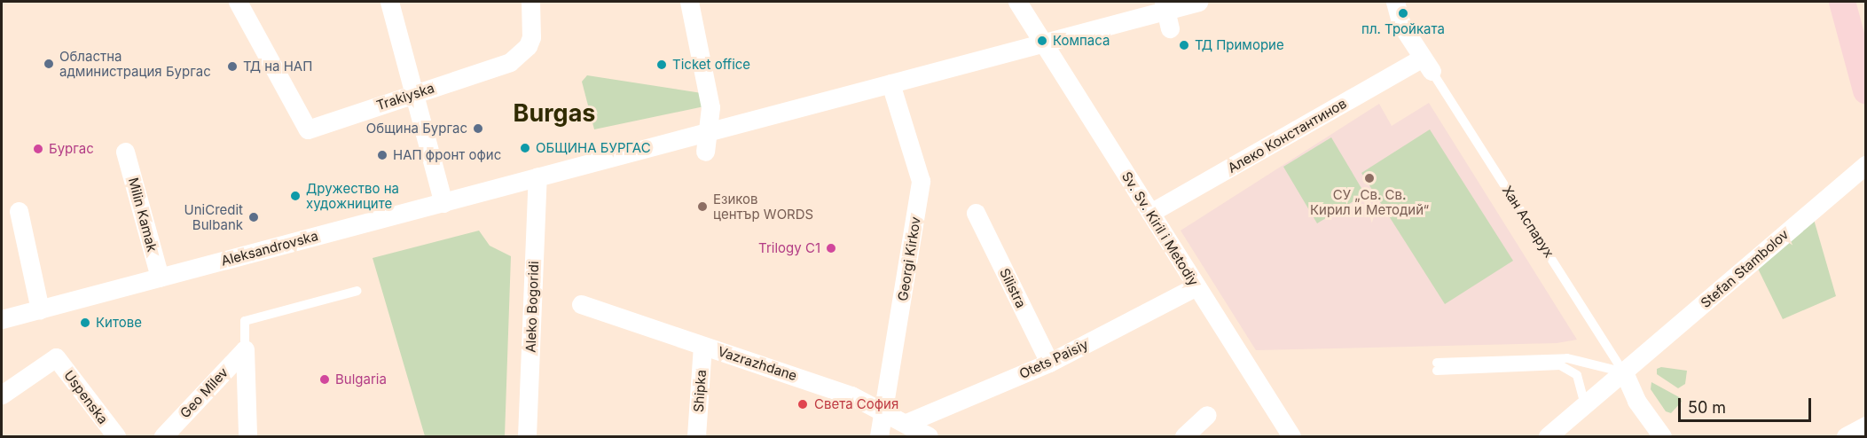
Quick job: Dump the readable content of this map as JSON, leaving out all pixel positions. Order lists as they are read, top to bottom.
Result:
{
  "streets": {
    "street": [
      "Trakiyska",
      "Алеко Константинов",
      "Milin Kamak",
      "Sv. Sv. Kiril i Metodiy",
      "Aleksandrovska",
      "Georgi Kirkov",
      "Stefan Stambolov",
      "Silistra",
      "Aleko Bogoridi",
      "Otets Paisiy",
      "Vazrazhdane",
      "Shipka",
      "Geo Milev",
      "Uspenska"
    ],
    "lane": ["Хан Аспарух"]
  },
  "crossings": [
    ["Алеко Константинов", "Хан Аспарух"],
    ["Алеко Константинов", "Sv. Sv. Kiril i Metodiy"],
    ["Milin Kamak", "Aleksandrovska"],
    ["Хан Аспарух", "Stefan Stambolov"],
    ["Sv. Sv. Kiril i Metodiy", "Aleksandrovska"],
    ["Sv. Sv. Kiril i Metodiy", "Otets Paisiy"],
    ["Aleksandrovska", "Georgi Kirkov"],
    ["Aleksandrovska", "Aleko Bogoridi"],
    ["Georgi Kirkov", "Vazrazhdane"],
    ["Silistra", "Otets Paisiy"],
    ["Otets Paisiy", "Vazrazhdane"],
    ["Vazrazhdane", "Shipka"]
  ],
  "districts": ["Burgas"],
  "places": [
    "пл. Тройката",
    "Компаса",
    "ТД Приморие",
    "Областна администрация Бургас",
    "Ticket office",
    "ТД на НАП",
    "Община Бургас",
    "ОБЩИНА БУРГАС",
    "Бургас",
    "НАП фронт офис",
    "СУ „Св. Св. Кирил и Методий“",
    "Дружество на художниците",
    "Езиков център WORDS",
    "UniCredit Bulbank",
    "Trilogy C1",
    "Китове",
    "Bulgaria",
    "Света София"
  ],
  "scale_bar": "50 m"
}
